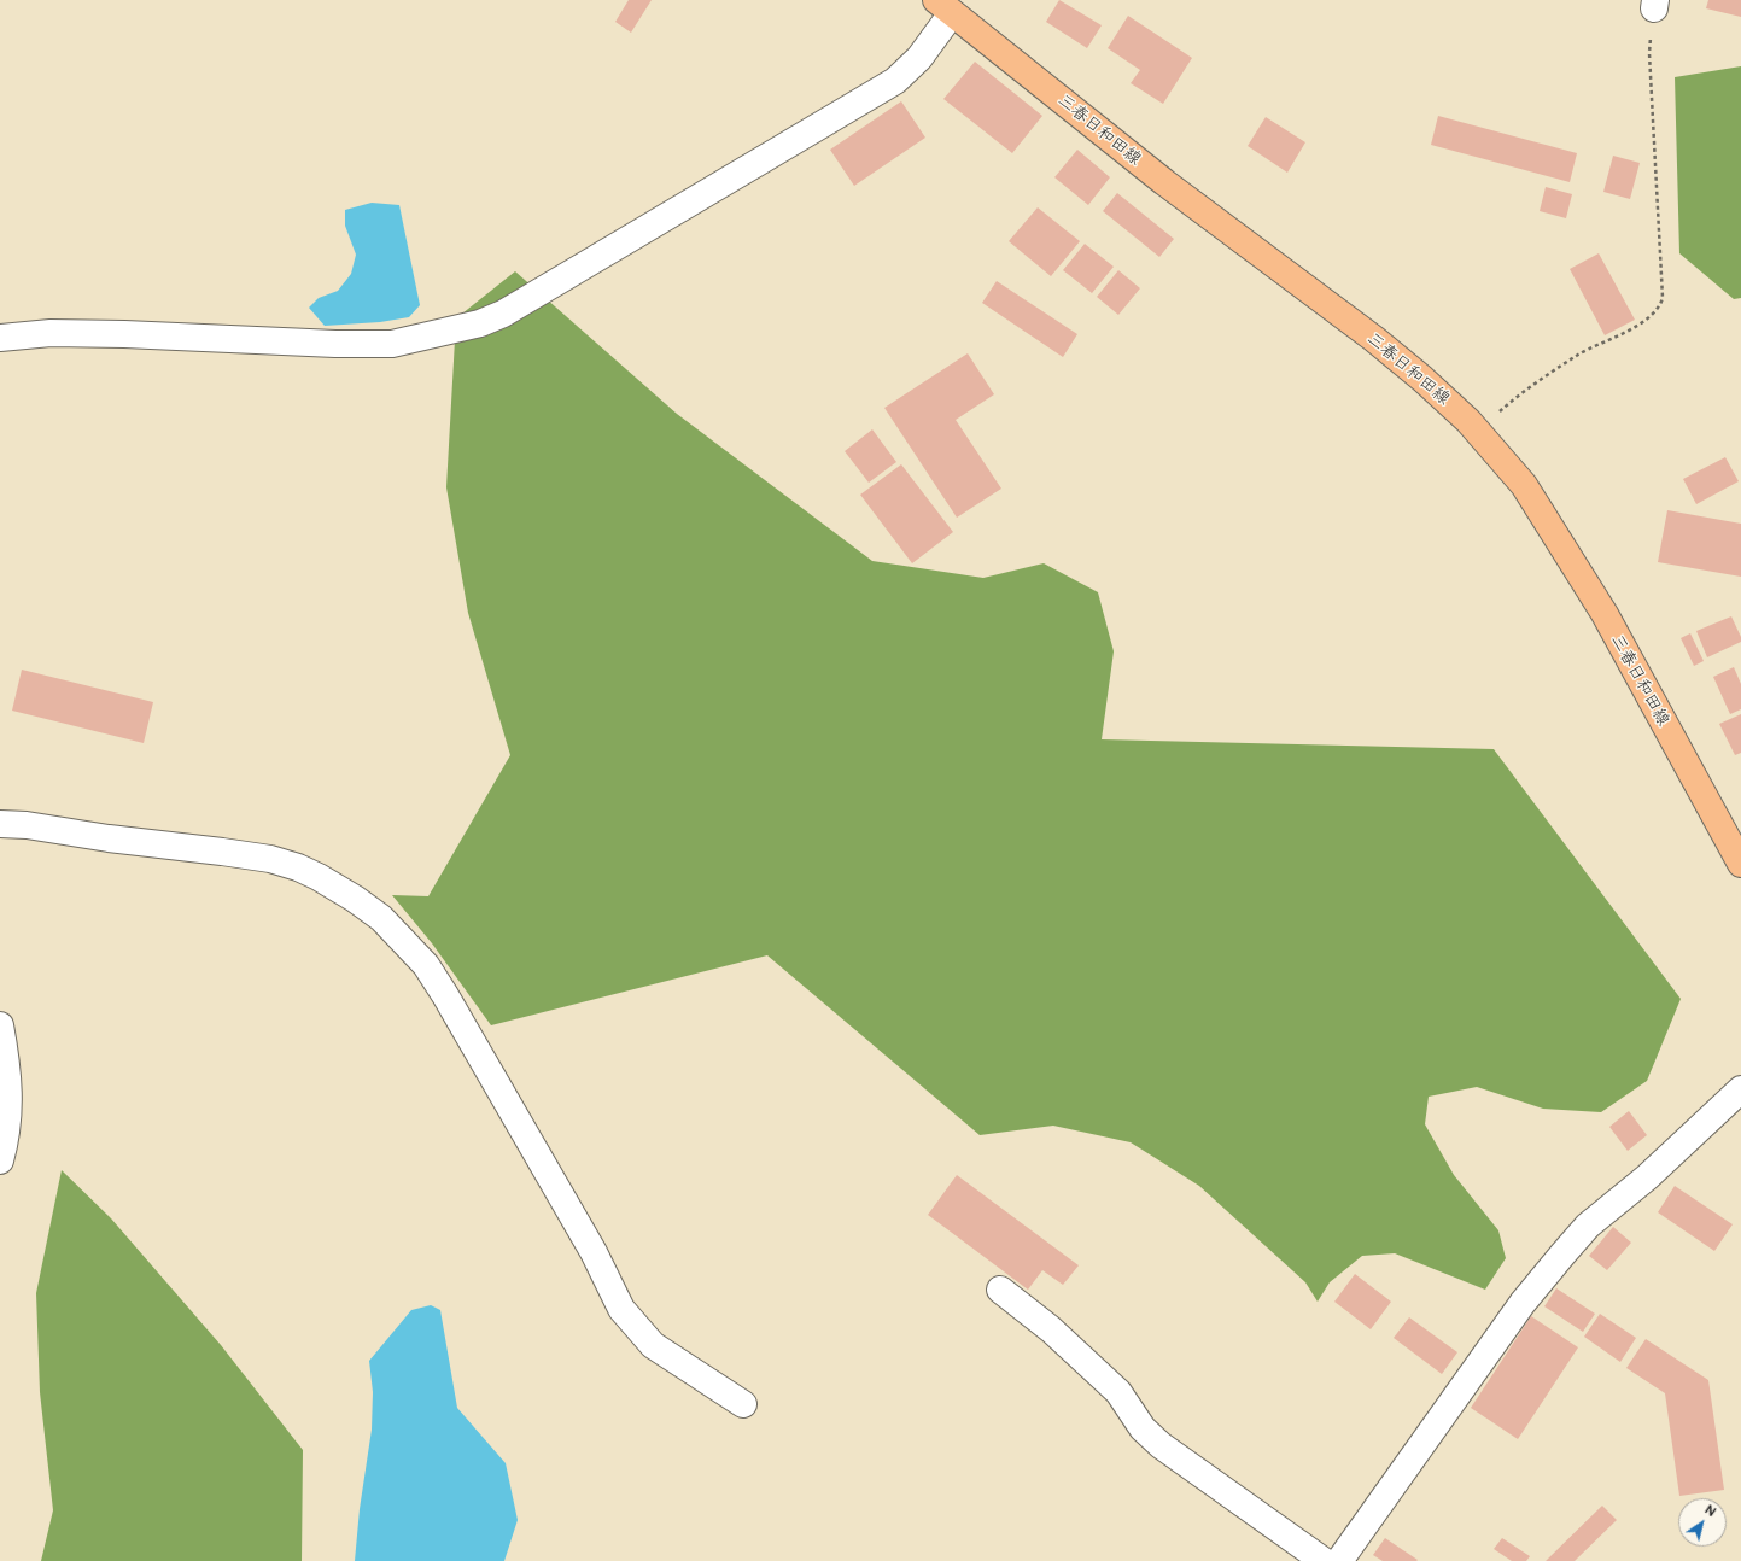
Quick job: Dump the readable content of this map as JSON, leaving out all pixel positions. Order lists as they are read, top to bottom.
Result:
{
  "streets": {
    "main road": ["三春日和田線"]
  },
  "north": "top right"
}
